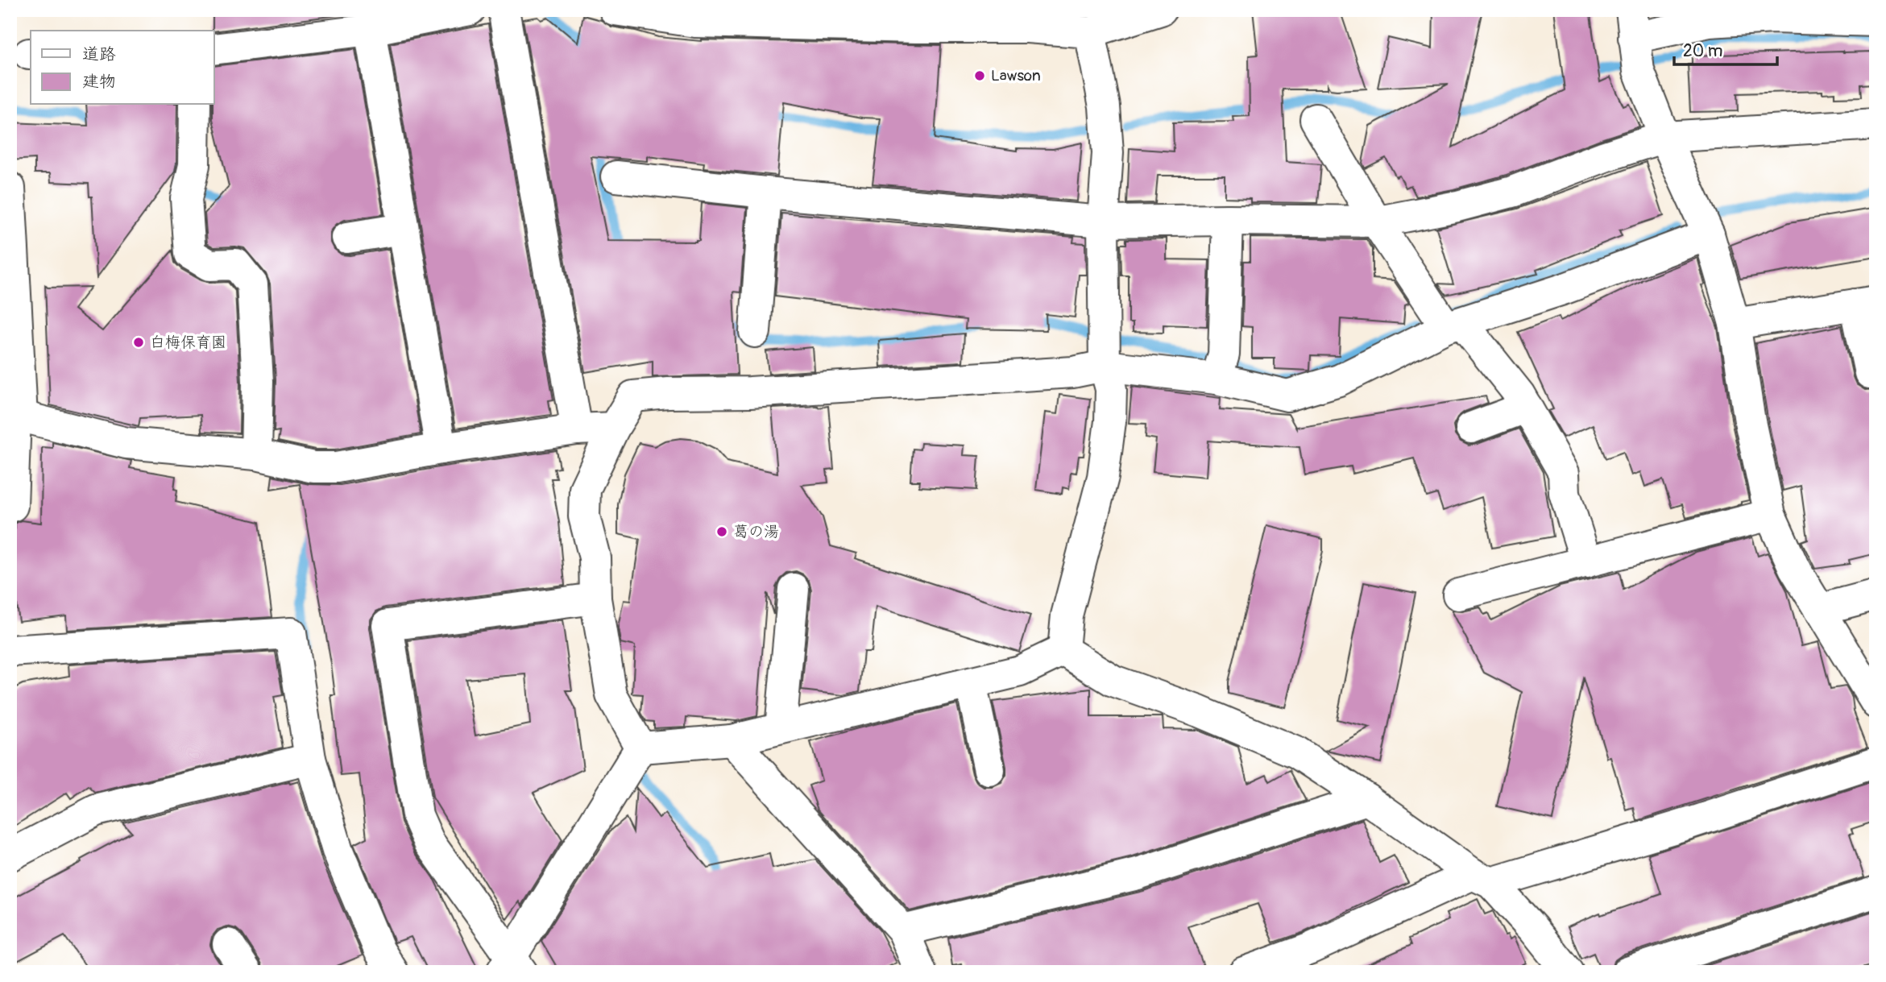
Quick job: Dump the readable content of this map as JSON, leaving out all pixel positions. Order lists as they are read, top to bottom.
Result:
{
  "places": ["Lawson", "白梅保育園", "葛の湯"],
  "legend": ["道路", "建物"],
  "scale_bar": "20 m"
}
